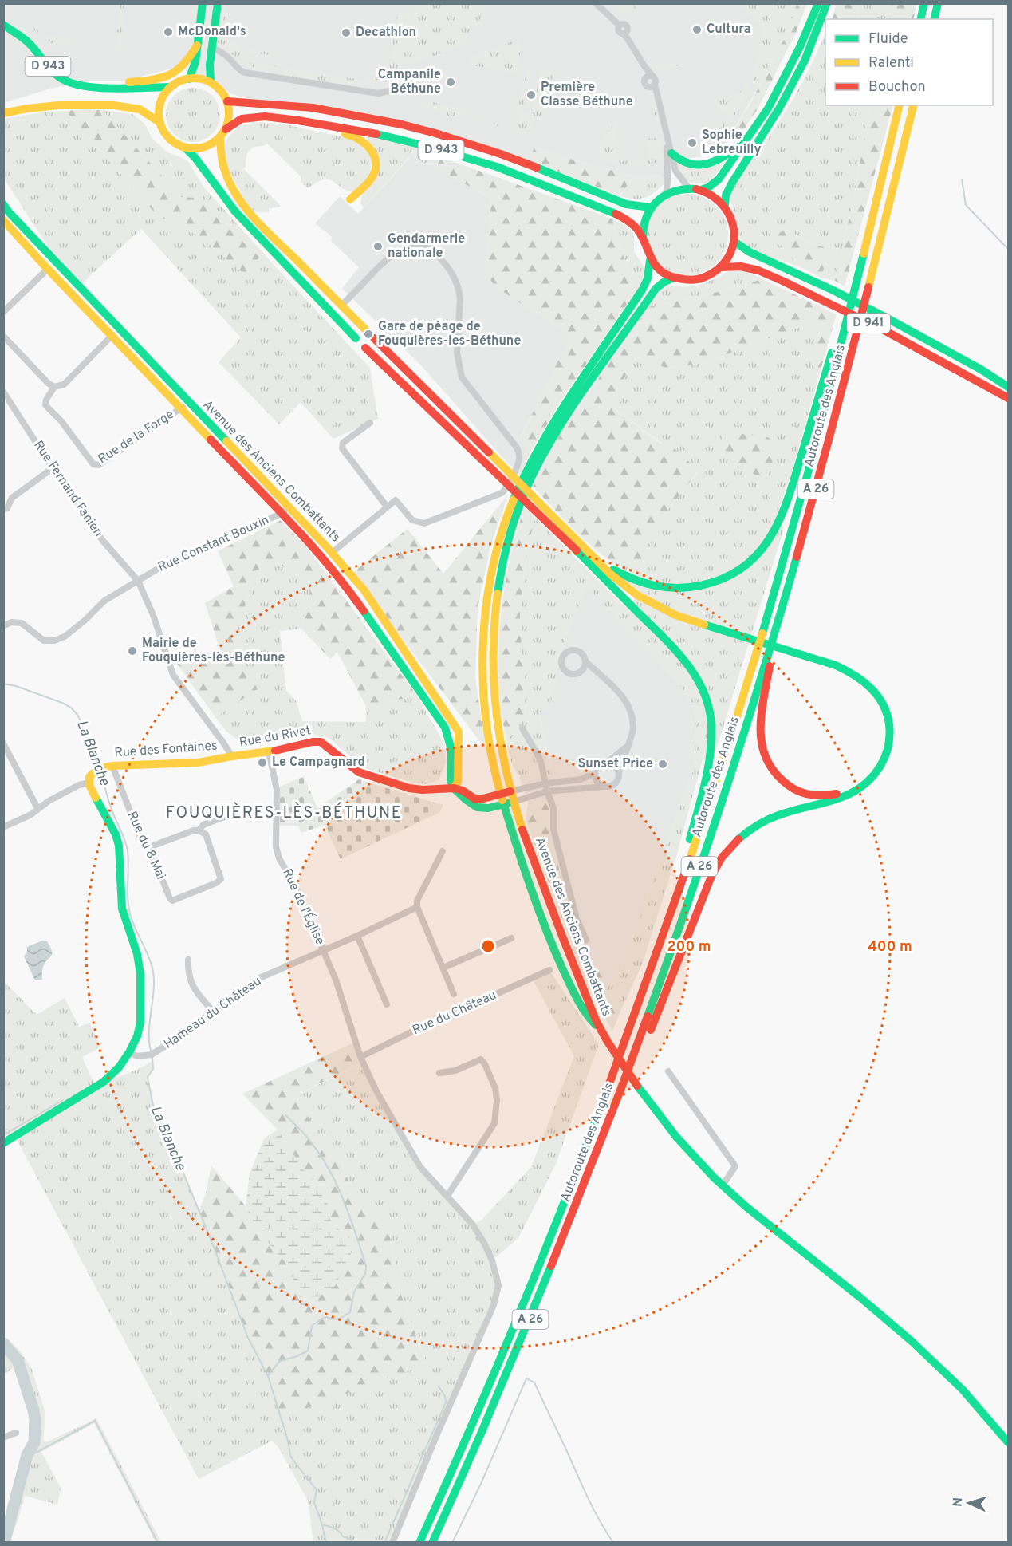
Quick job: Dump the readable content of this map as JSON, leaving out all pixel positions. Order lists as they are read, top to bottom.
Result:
{
  "streets": {
    "main road": [
      "D 943",
      "D 941",
      "Autoroute des Anglais",
      "Avenue des Anciens Combattants",
      "A 26",
      "Rue du Rivet",
      "Rue des Fontaines"
    ],
    "street": [
      "Rue de la Forge",
      "Rue Fernand Fanien",
      "Rue Constant Bouxin",
      "Rue du 8 Mai",
      "Rue de l'Église",
      "Hameau du Château",
      "Rue du Château"
    ]
  },
  "crossings": [
    ["D 943", "D 941"],
    ["Rue de la Forge", "Avenue des Anciens Combattants"],
    ["Avenue des Anciens Combattants", "Rue Constant Bouxin"],
    ["Avenue des Anciens Combattants", "Rue du Rivet"],
    ["Rue Fernand Fanien", "Rue Constant Bouxin"],
    ["Rue Fernand Fanien", "Rue du Rivet"],
    ["Rue Fernand Fanien", "Rue des Fontaines"],
    ["Rue du Rivet", "Rue des Fontaines"],
    ["Rue du Rivet", "Rue de l'Église"],
    ["Rue des Fontaines", "Rue du 8 Mai"],
    ["Rue de l'Église", "Hameau du Château"],
    ["Rue de l'Église", "Rue du Château"]
  ],
  "districts": ["FOUQUIÈRES-LÈS-BÉTHUNE"],
  "water": ["La Blanche"],
  "places": [
    "Cultura",
    "McDonald's",
    "Decathlon",
    "Campanile Béthune",
    "Première Classe Béthune",
    "Sophie Lebreuilly",
    "Gendarmerie nationale",
    "Gare de péage de Fouquières-les-Béthune",
    "Mairie de Fouquières-lès-Béthune",
    "Le Campagnard",
    "Sunset Price"
  ],
  "legend": ["Fluide", "Ralenti", "Bouchon"],
  "north": "left",
  "rings": ["200 m", "400 m"]
}
